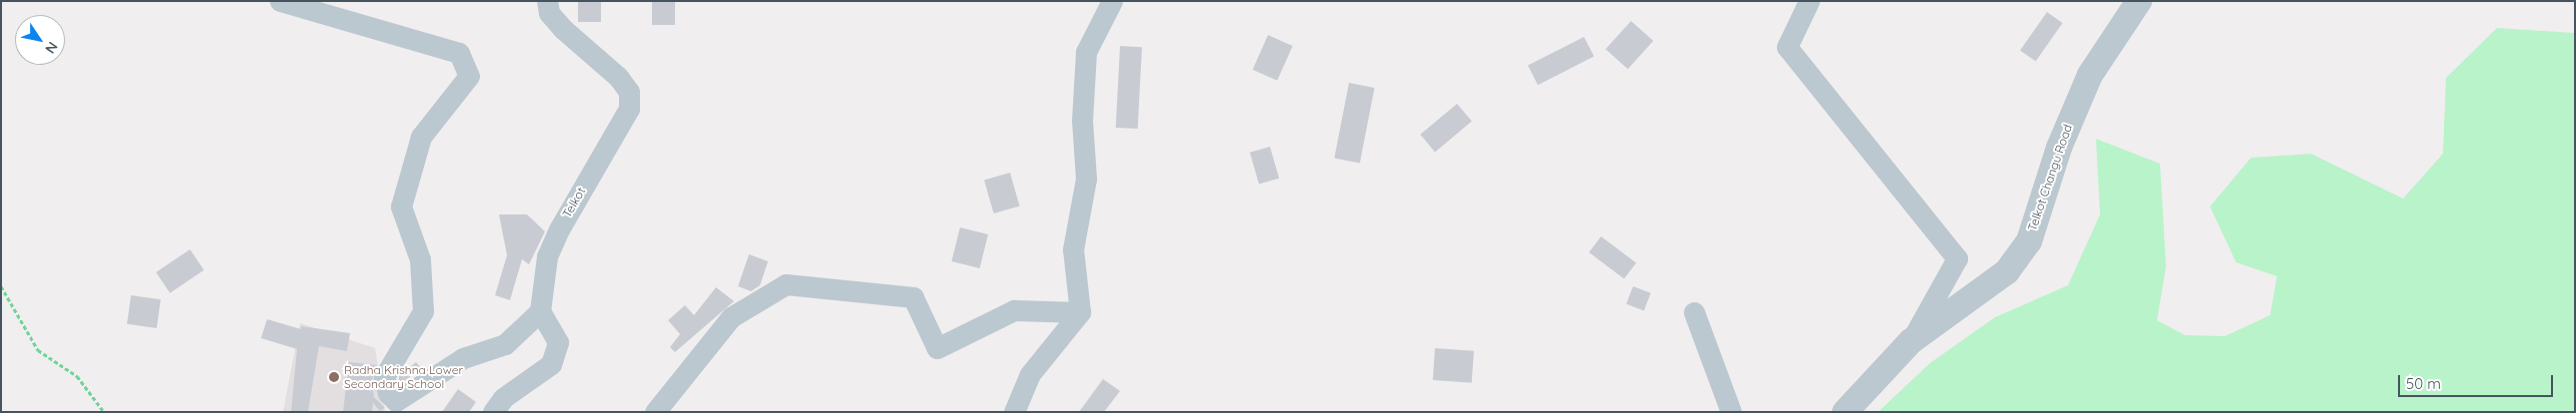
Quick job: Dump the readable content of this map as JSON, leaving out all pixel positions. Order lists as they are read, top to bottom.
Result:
{
  "streets": {
    "street": ["Telkot Changu Road", "Telkot"]
  },
  "places": ["Radha Krishna Lower Secondary School"],
  "scale_bar": "50 m",
  "north": "bottom right"
}
